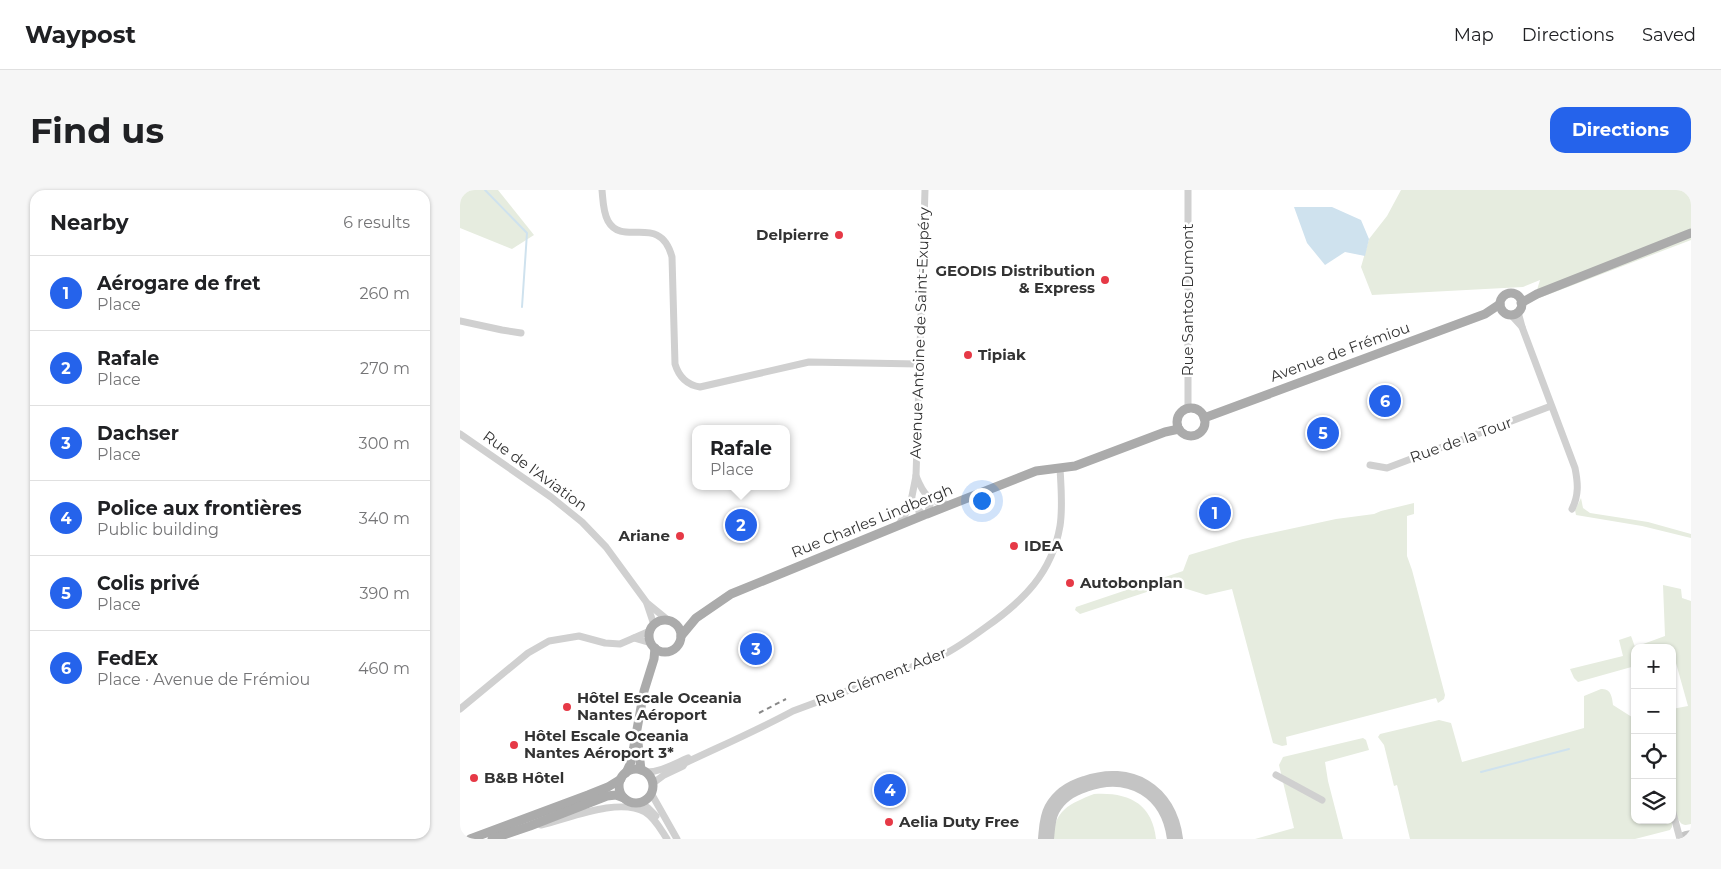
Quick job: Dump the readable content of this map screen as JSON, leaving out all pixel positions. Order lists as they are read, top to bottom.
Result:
{
  "streets": {
    "main road": ["Avenue de Frémiou", "Rue Charles Lindbergh"],
    "street": [
      "Rue Santos Dumont",
      "Avenue Antoine de Saint-Exupéry",
      "Rue de la Tour",
      "Rue de l'Aviation",
      "Rue Clément Ader"
    ]
  },
  "crossings": [
    ["Rue Santos Dumont", "Avenue de Frémiou"],
    ["Rue Santos Dumont", "Rue Charles Lindbergh"],
    ["Avenue Antoine de Saint-Exupéry", "Rue Charles Lindbergh"],
    ["Avenue de Frémiou", "Rue Charles Lindbergh"],
    ["Rue de l'Aviation", "Rue Charles Lindbergh"],
    ["Rue Charles Lindbergh", "Rue Clément Ader"]
  ],
  "places": [
    "Delpierre",
    "GEODIS Distribution & Express",
    "Tipiak",
    "Ariane",
    "IDEA",
    "Autobonplan",
    "Hôtel Escale Oceania Nantes Aéroport",
    "Hôtel Escale Oceania Nantes Aéroport 3*",
    "B&B Hôtel",
    "Aelia Duty Free"
  ],
  "page": {
    "header": "Waypost",
    "nav": ["Map", "Directions", "Saved"],
    "buttons": "Directions",
    "title": "Find us",
    "heading": ["Nearby", "6 results"],
    "list": [
      {
        "mark": "1",
        "name": "Aérogare de fret",
        "note": "Place",
        "value": "260 m"
      },
      {
        "mark": "2",
        "name": "Rafale",
        "note": "Place",
        "value": "270 m"
      },
      {
        "mark": "3",
        "name": "Dachser",
        "note": "Place",
        "value": "300 m"
      },
      {
        "mark": "4",
        "name": "Police aux frontières",
        "note": "Public building",
        "value": "340 m"
      },
      {
        "mark": "5",
        "name": "Colis privé",
        "note": "Place",
        "value": "390 m"
      },
      {
        "mark": "6",
        "name": "FedEx",
        "note": "Place · Avenue de Frémiou",
        "value": "460 m"
      }
    ],
    "pins": [
      "6",
      "5",
      "1",
      "2",
      "3",
      "4"
    ],
    "popup": ["Rafale", "Place"],
    "map_buttons": ["+", "−"]
  }
}
